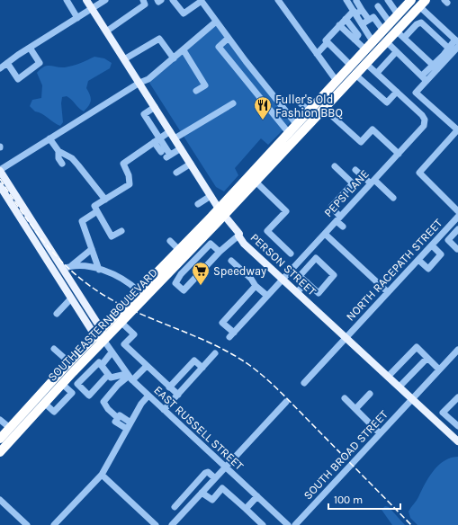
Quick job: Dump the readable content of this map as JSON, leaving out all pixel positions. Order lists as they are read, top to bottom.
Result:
{
  "streets": {
    "highway": ["SOUTH EASTERN BOULEVARD"],
    "main road": ["PERSON STREET", "EAST RUSSELL STREET"],
    "street": ["PEPSI LANE", "NORTH RACEPATH STREET", "SOUTH BROAD STREET"]
  },
  "crossings": [
    ["PEPSI LANE", "PERSON STREET"],
    ["PERSON STREET", "NORTH RACEPATH STREET"],
    ["PERSON STREET", "SOUTH EASTERN BOULEVARD"],
    ["PERSON STREET", "SOUTH BROAD STREET"],
    ["SOUTH EASTERN BOULEVARD", "EAST RUSSELL STREET"]
  ],
  "places": {
    "restaurant": ["Fuller's Old Fashion BBQ"],
    "supermarket": ["Speedway"]
  },
  "scale_bar": "100 m"
}
